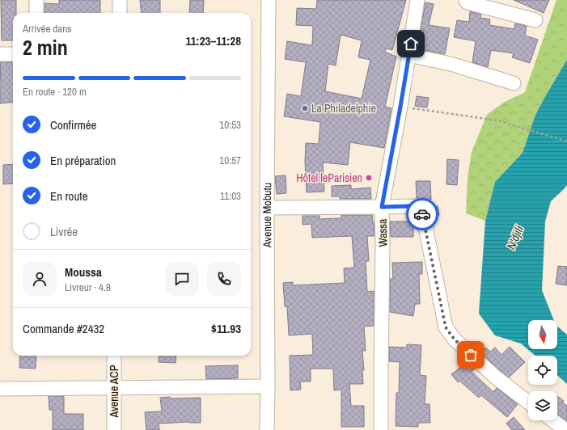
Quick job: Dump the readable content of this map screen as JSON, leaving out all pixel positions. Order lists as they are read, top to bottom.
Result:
{
  "streets": {
    "street": ["Avenue Mobutu", "Wassa", "Avenue ACP"]
  },
  "water": ["N'djili"],
  "places": ["La Philadelphie", "Hôtel leParisien"],
  "north": "bottom",
  "page": {
    "heading": ["2 min", "Arrivée dans", "11:23–11:28"],
    "panel": [
      "Moussa",
      "Livreur · 4.8",
      "Commande #2432",
      "$11.93"
    ],
    "bar": "En route · 120 m",
    "list": [
      ["Confirmée", "10:53"],
      ["En préparation", "10:57"],
      ["En route", "11:03"],
      "Livrée"
    ]
  }
}
